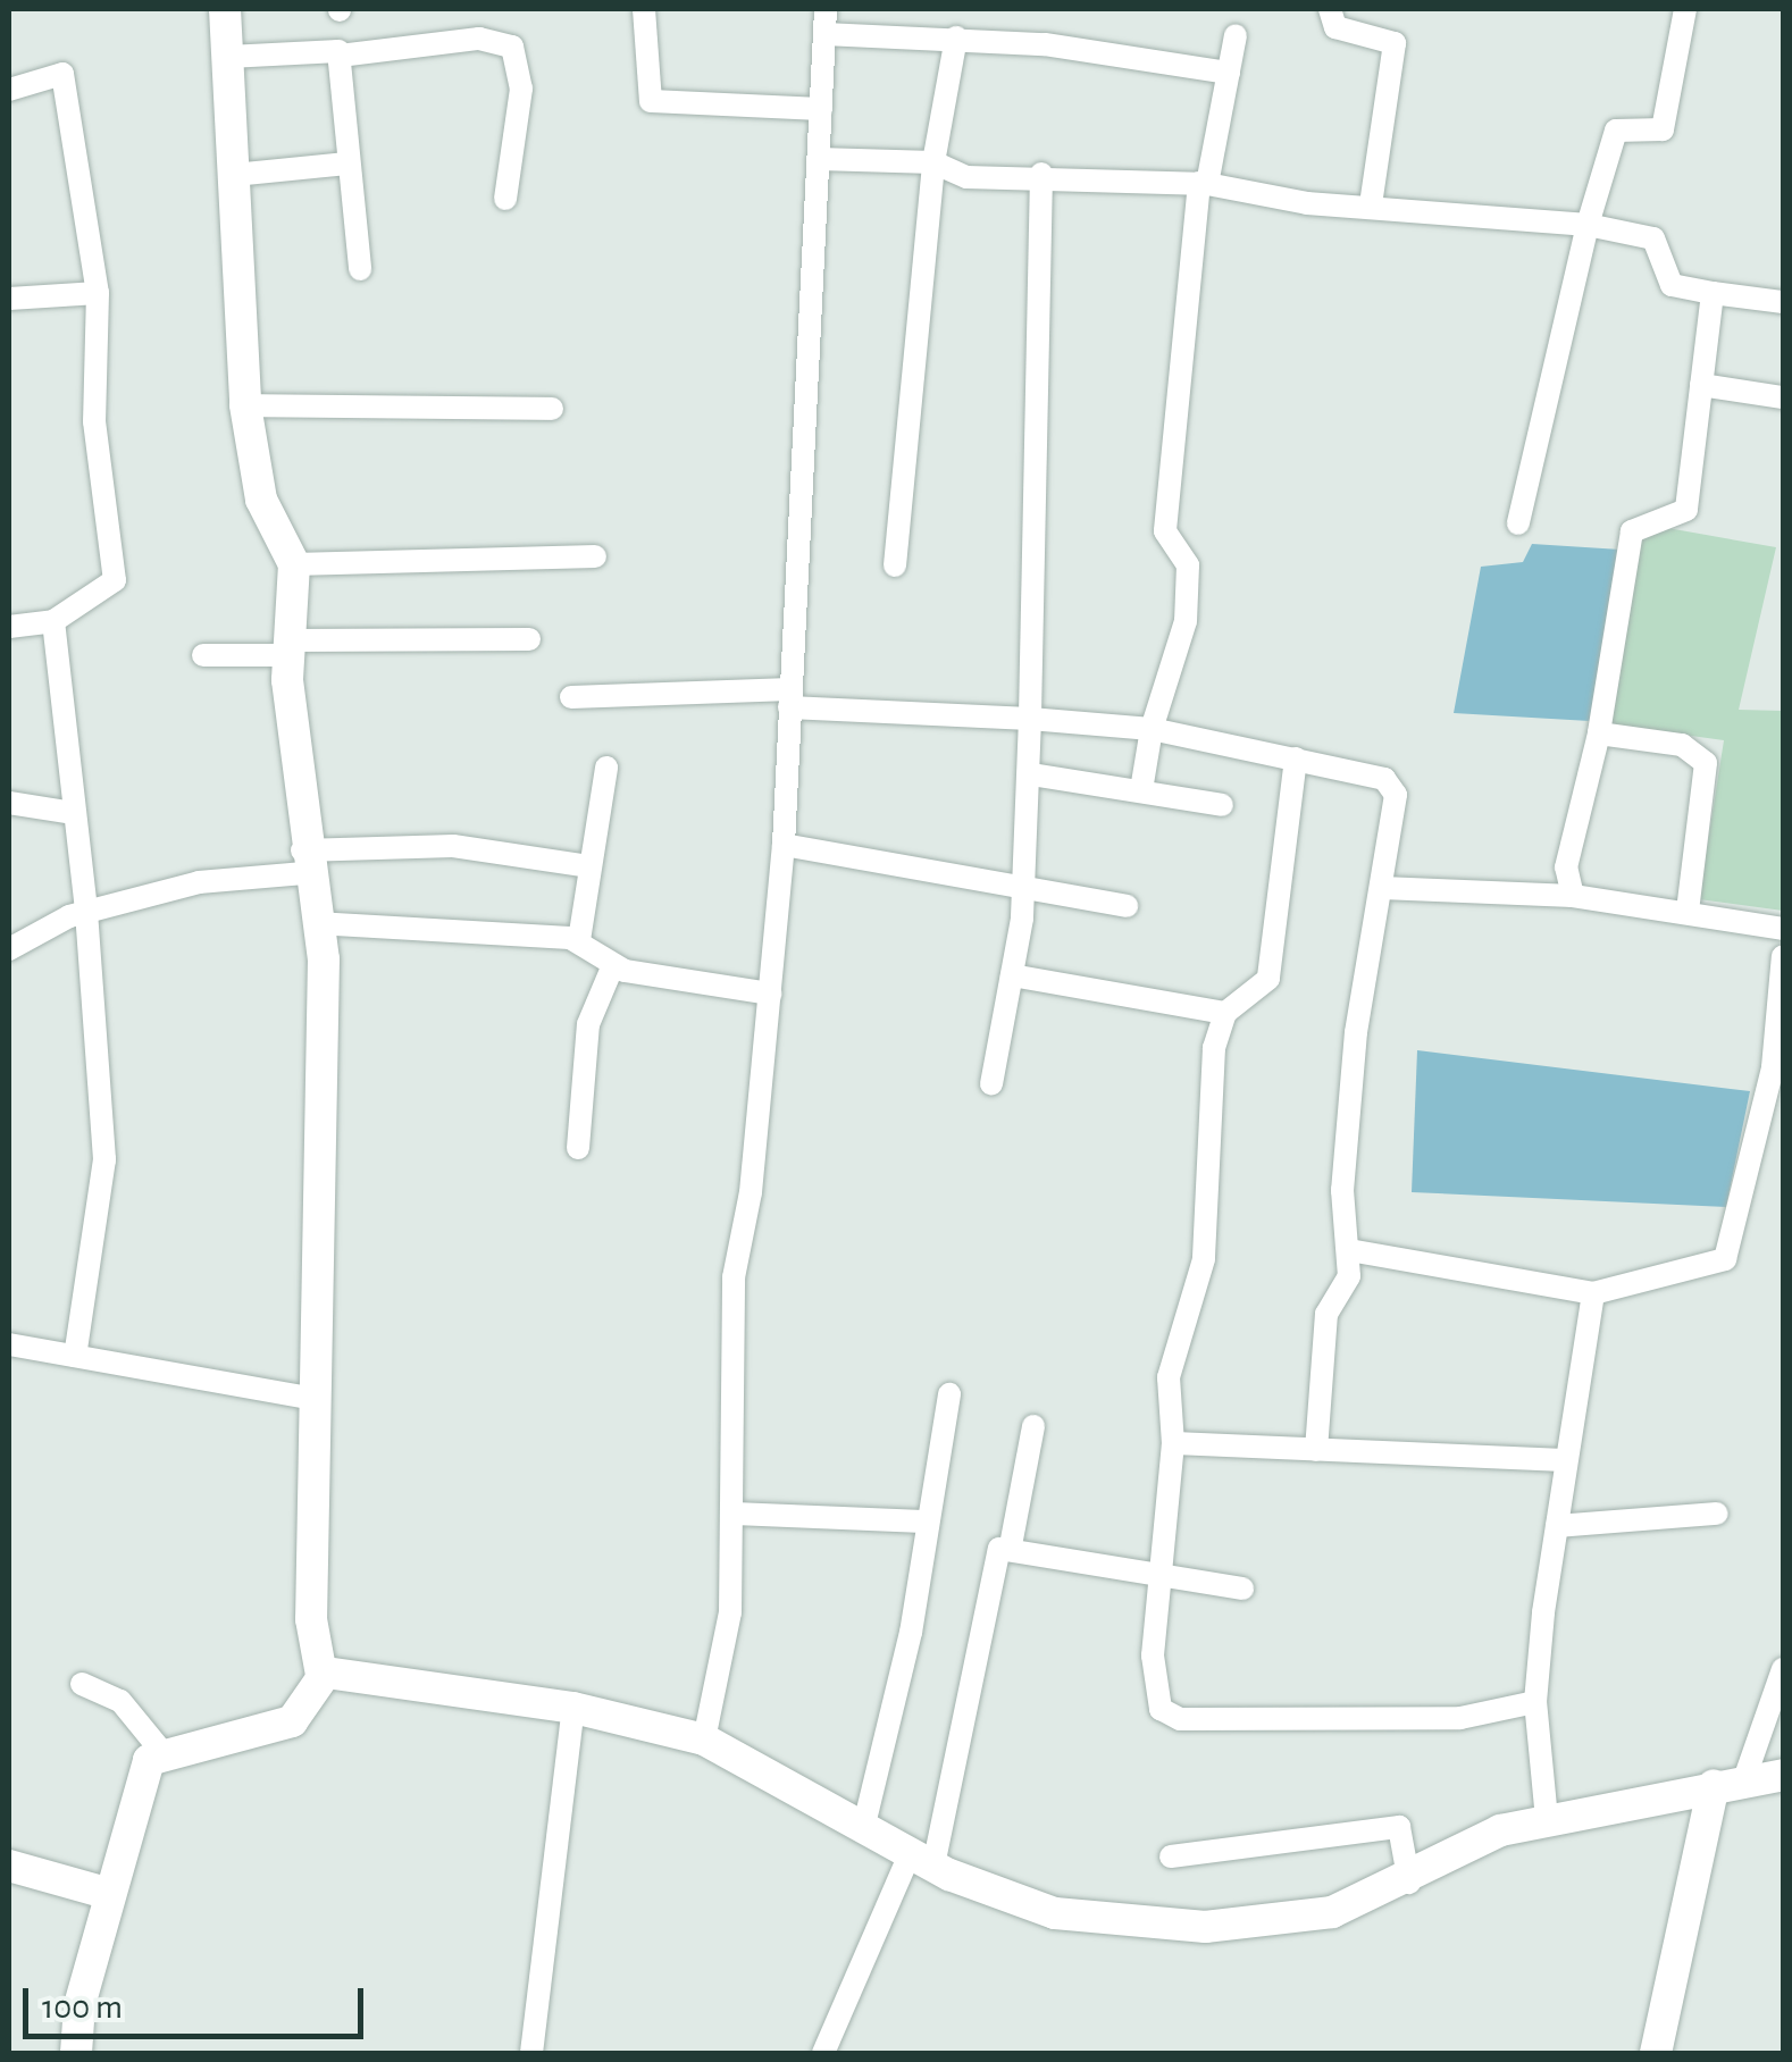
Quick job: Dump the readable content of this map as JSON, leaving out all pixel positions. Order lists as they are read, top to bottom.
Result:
{
  "scale_bar": "100 m"
}
